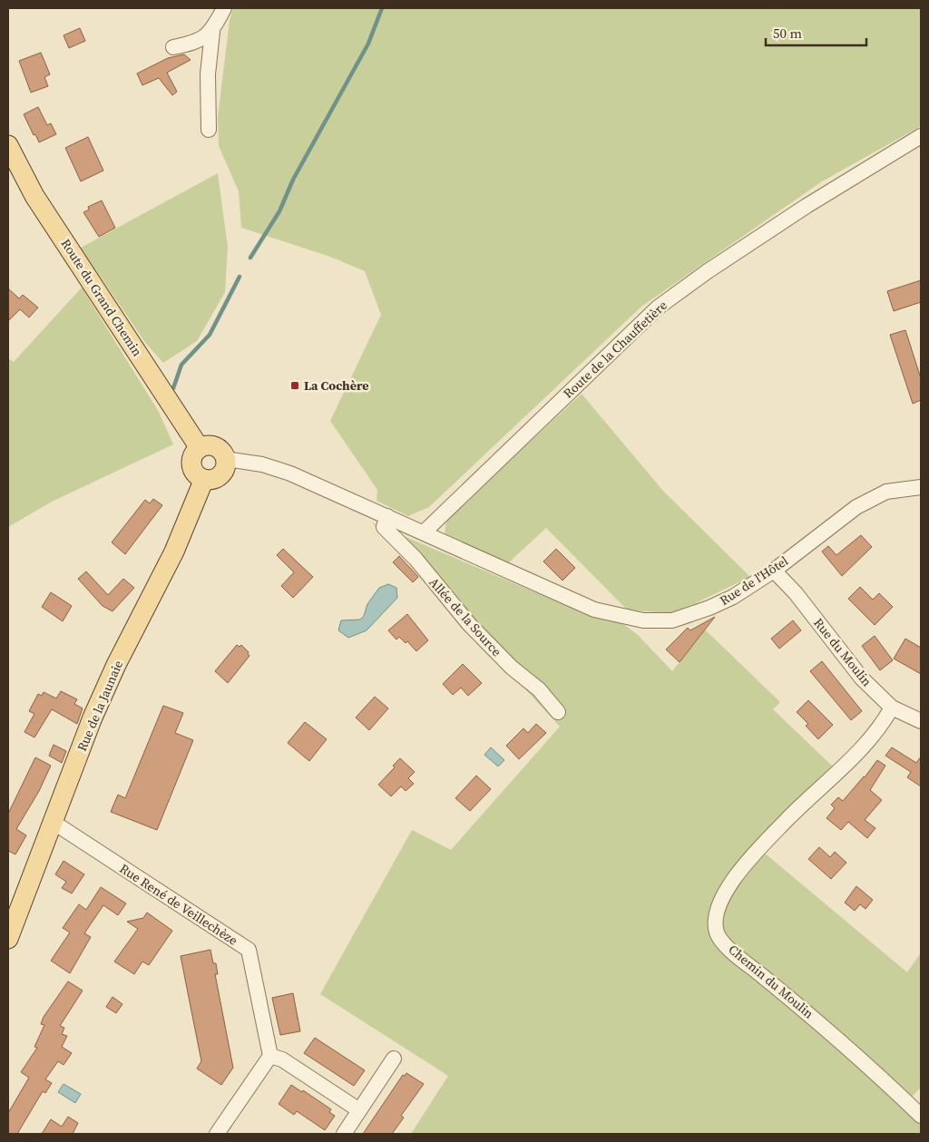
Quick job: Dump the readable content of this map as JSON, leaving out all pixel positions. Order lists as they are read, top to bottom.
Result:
{
  "streets": {
    "main road": ["Route du Grand Chemin", "Rue de la Jaunaie"],
    "street": [
      "Route de la Chauffetière",
      "Rue de l'Hôtel",
      "Allée de la Source",
      "Rue du Moulin",
      "Rue René de Veillechèze",
      "Chemin du Moulin"
    ]
  },
  "crossings": [
    ["Route du Grand Chemin", "Rue de l'Hôtel"],
    ["Route du Grand Chemin", "Rue de la Jaunaie"],
    ["Route de la Chauffetière", "Rue de l'Hôtel"],
    ["Rue de l'Hôtel", "Allée de la Source"],
    ["Rue de l'Hôtel", "Rue du Moulin"],
    ["Rue de l'Hôtel", "Rue de la Jaunaie"],
    ["Rue du Moulin", "Chemin du Moulin"],
    ["Rue de la Jaunaie", "Rue René de Veillechèze"]
  ],
  "places": {
    "transit": ["La Cochère"]
  },
  "scale_bar": "50 m"
}
